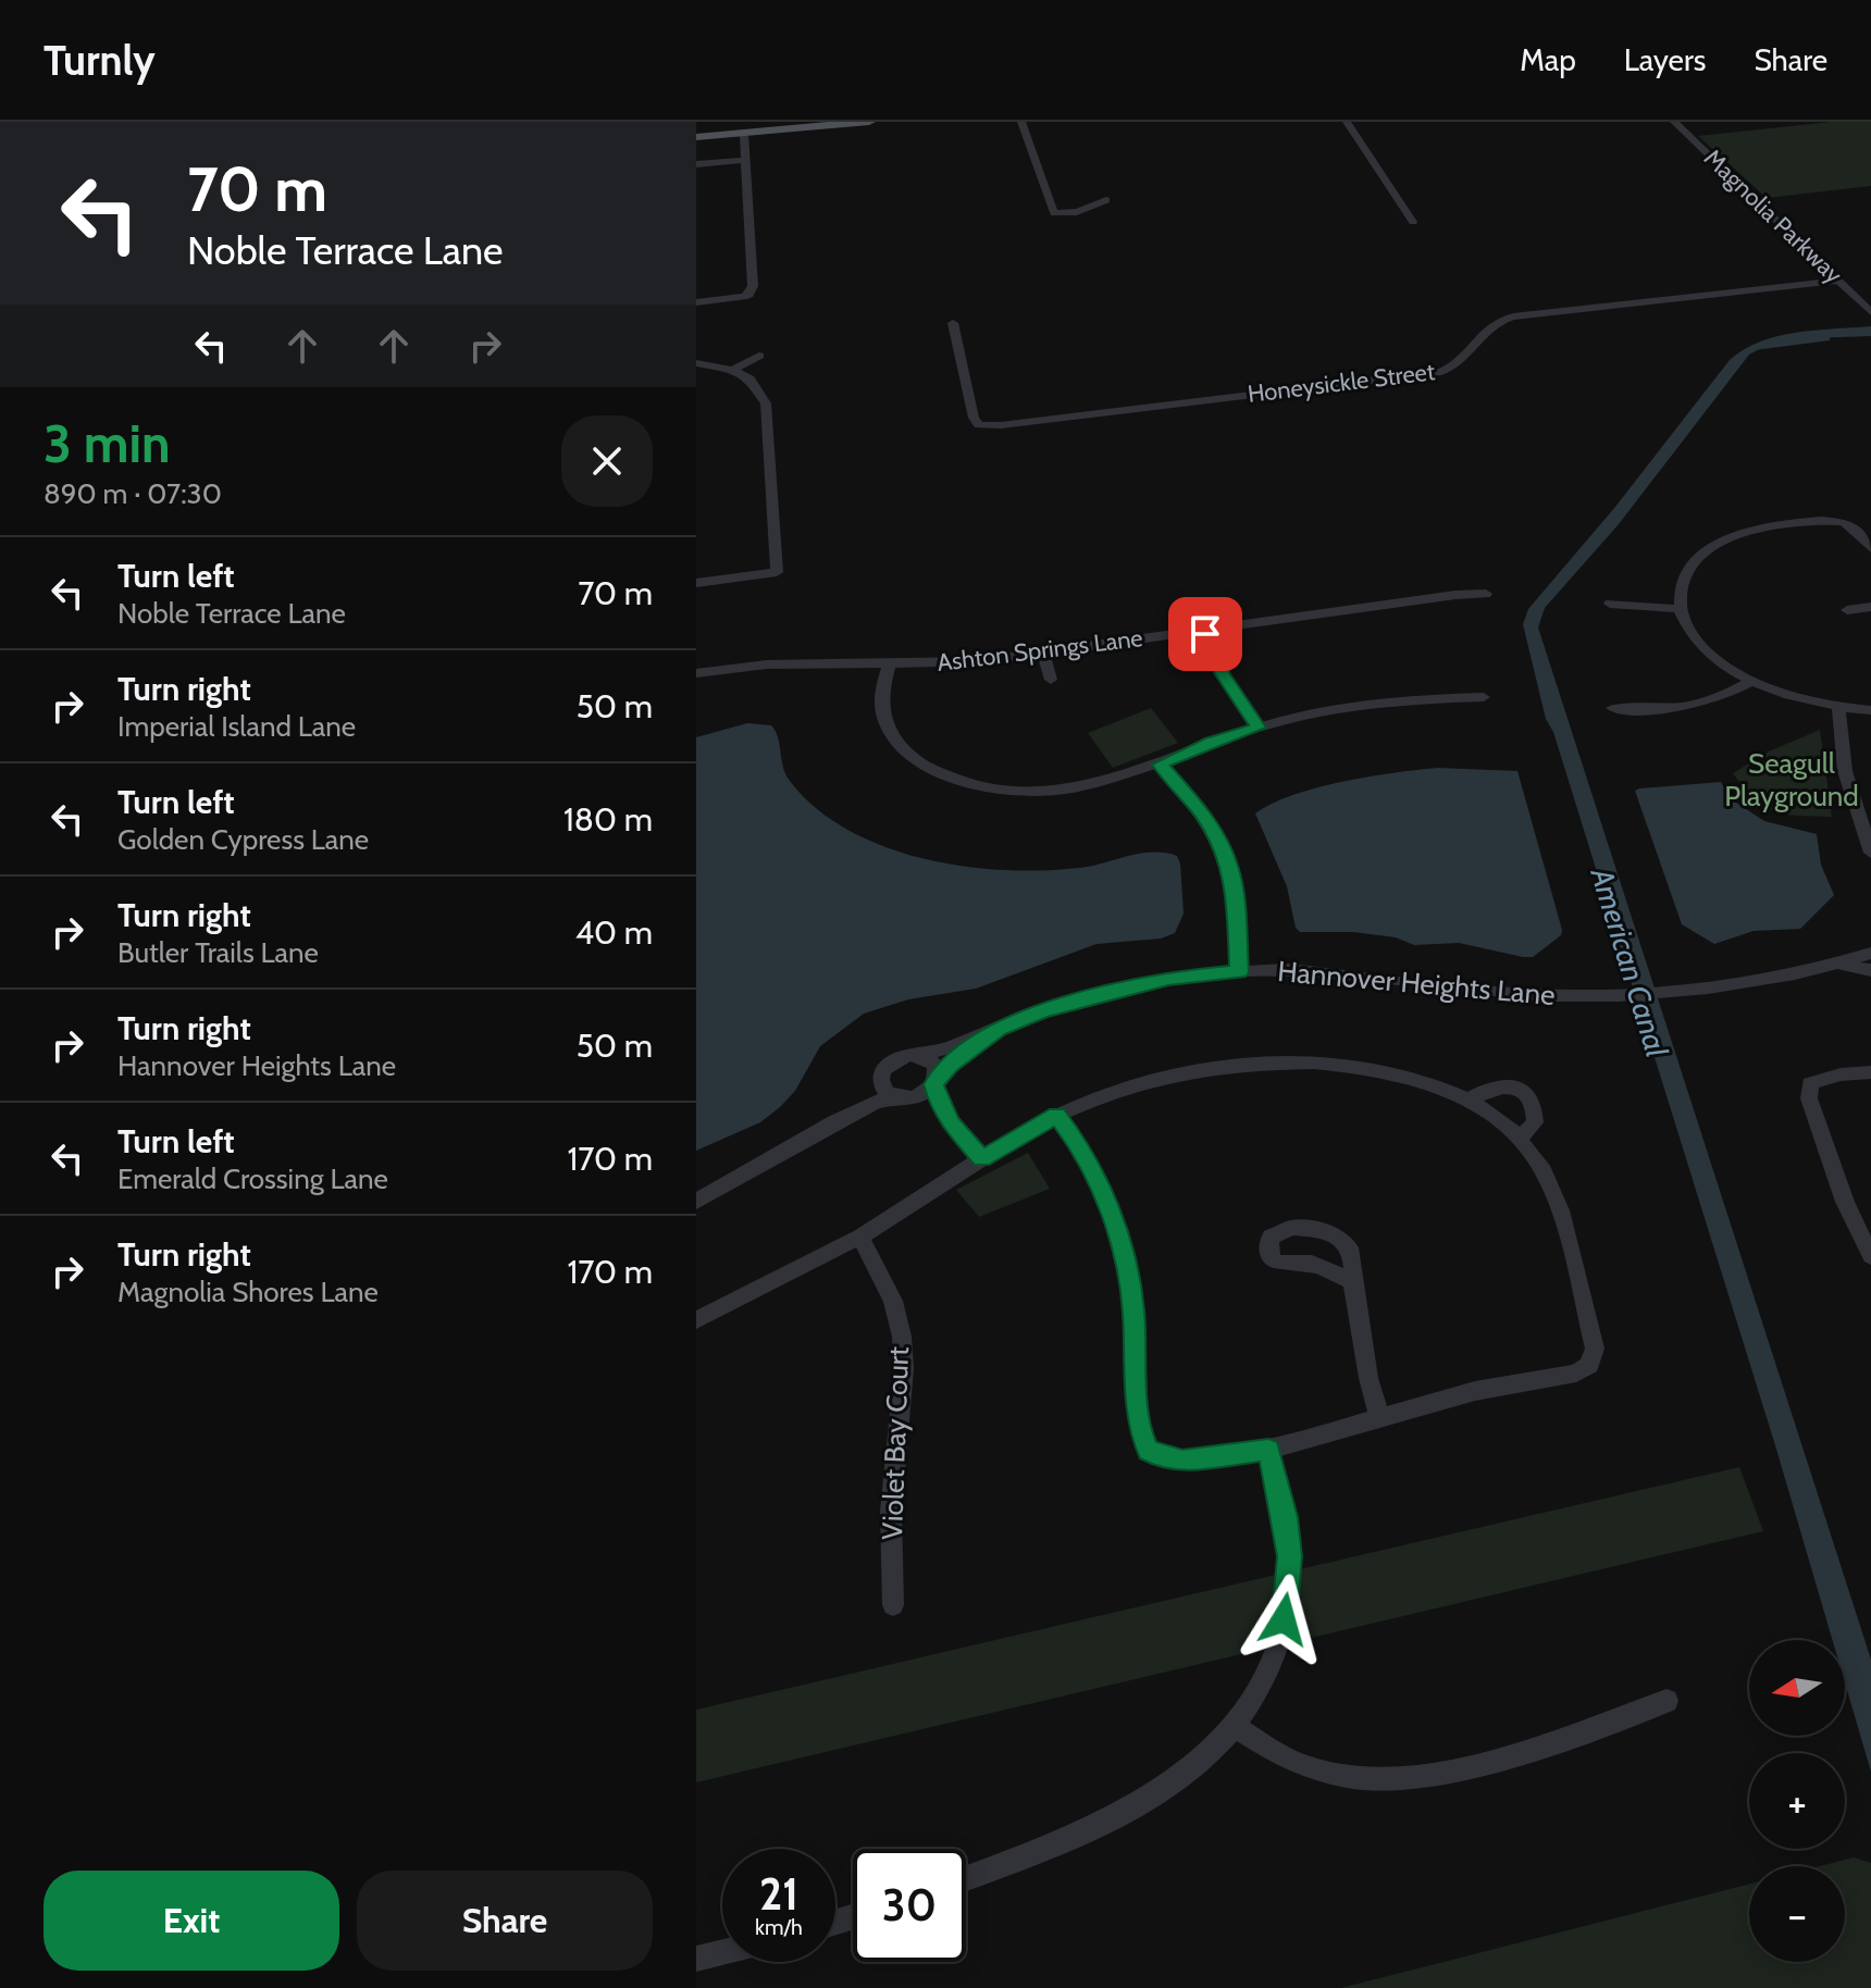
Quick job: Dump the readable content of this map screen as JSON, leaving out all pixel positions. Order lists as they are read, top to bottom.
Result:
{
  "streets": {
    "street": [
      "Magnolia Parkway",
      "Honeysickle Street",
      "Ashton Springs Lane",
      "Hannover Heights Lane",
      "Violet Bay Court"
    ]
  },
  "crossings": [
    ["Magnolia Parkway", "Honeysickle Street"]
  ],
  "water": ["American Canal"],
  "parks": ["Seagull Playground"],
  "north": "left",
  "page": {
    "header": "Turnly",
    "nav": ["Map", "Layers", "Share"],
    "turn": ["70 m", "Noble Terrace Lane"],
    "heading": ["3 min", "890 m · 07:30"],
    "list": [
      {
        "name": "Turn left",
        "note": "Noble Terrace Lane",
        "value": "70 m"
      },
      {
        "name": "Turn right",
        "note": "Imperial Island Lane",
        "value": "50 m"
      },
      {
        "name": "Turn left",
        "note": "Golden Cypress Lane",
        "value": "180 m"
      },
      {
        "name": "Turn right",
        "note": "Butler Trails Lane",
        "value": "40 m"
      },
      {
        "name": "Turn right",
        "note": "Hannover Heights Lane",
        "value": "50 m"
      },
      {
        "name": "Turn left",
        "note": "Emerald Crossing Lane",
        "value": "170 m"
      },
      {
        "name": "Turn right",
        "note": "Magnolia Shores Lane",
        "value": "170 m"
      }
    ],
    "map_buttons": ["+", "−"],
    "speed": "21 km/h",
    "limit": "30",
    "buttons": ["Exit", "Share"]
  }
}
